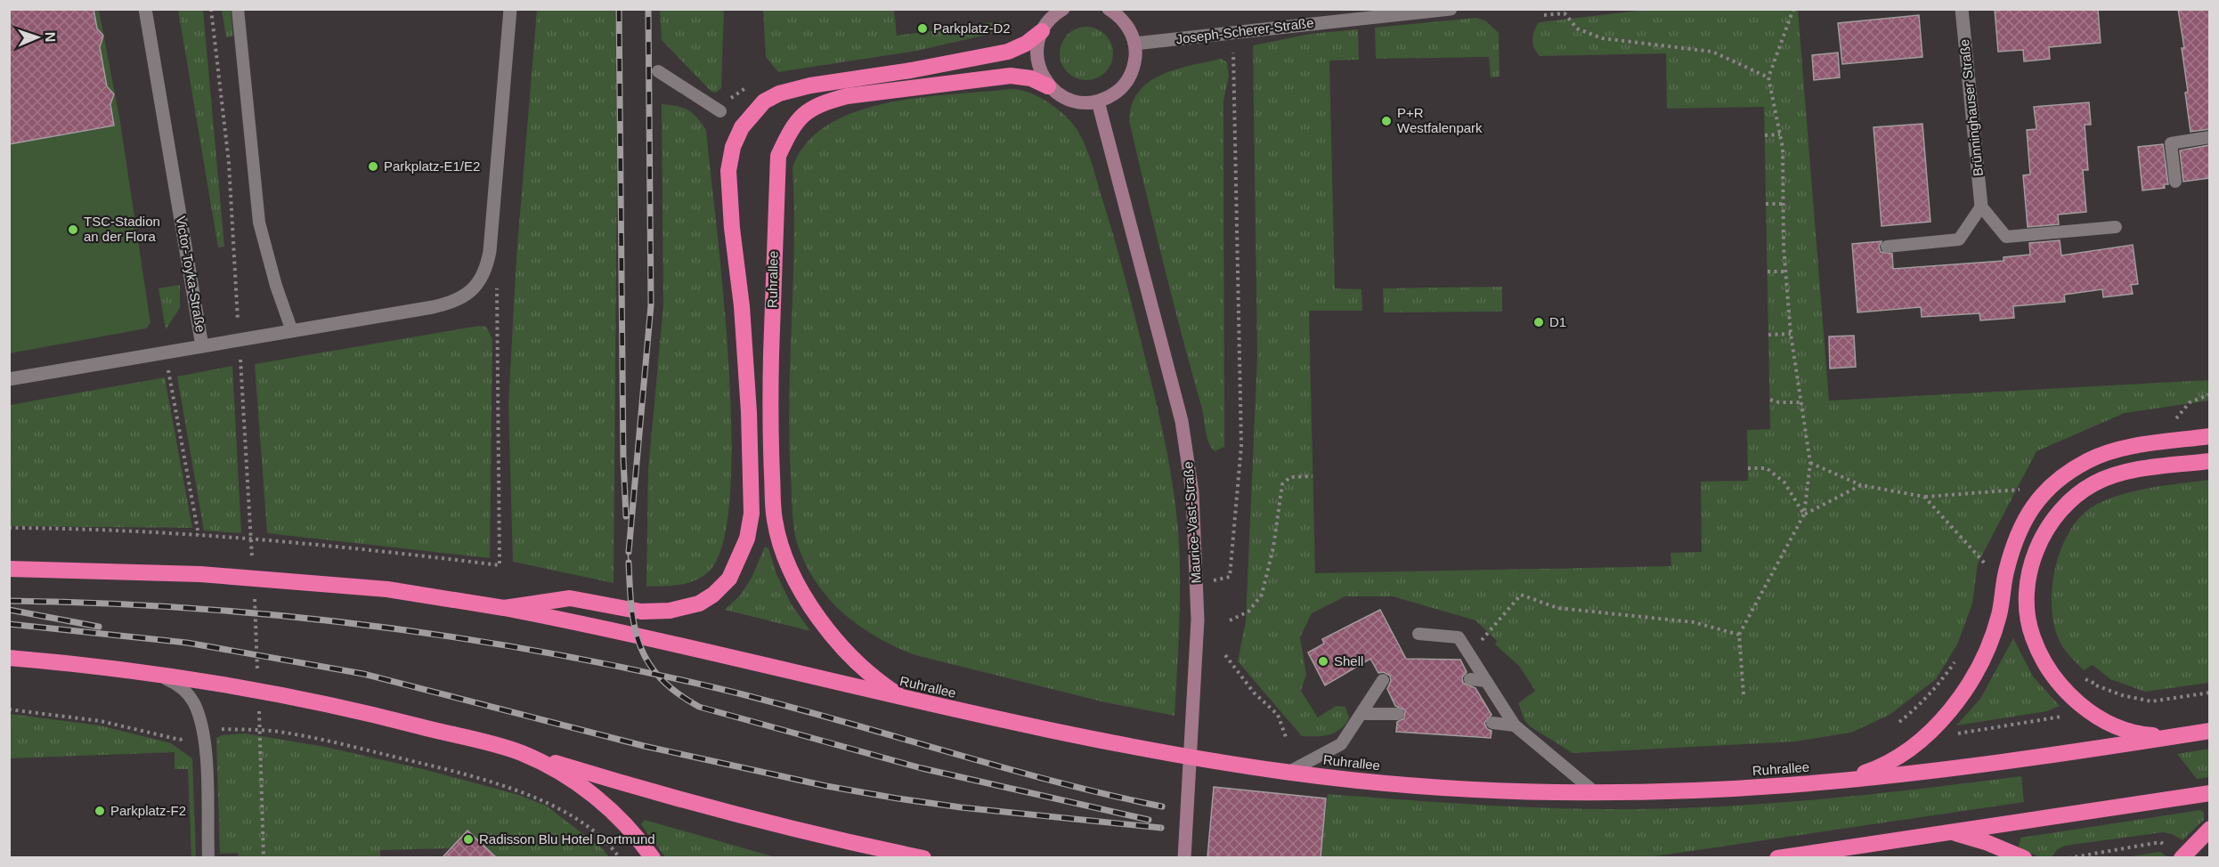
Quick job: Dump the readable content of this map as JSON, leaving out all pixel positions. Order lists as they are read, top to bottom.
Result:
{
  "streets": {
    "highway": ["Ruhrallee"],
    "main road": ["Maurice-Vast-Straße"],
    "street": ["Joseph-Scherer-Straße", "Brünninghauser Straße", "Victor-Toyka-Straße"]
  },
  "places": [
    "Parkplatz-D2",
    "P+R Westfalenpark",
    "Parkplatz-E1/E2",
    "TSC-Stadion an der Flora",
    "D1",
    "Shell",
    "Parkplatz-F2",
    "Radisson Blu Hotel Dortmund"
  ],
  "north": "right"
}
